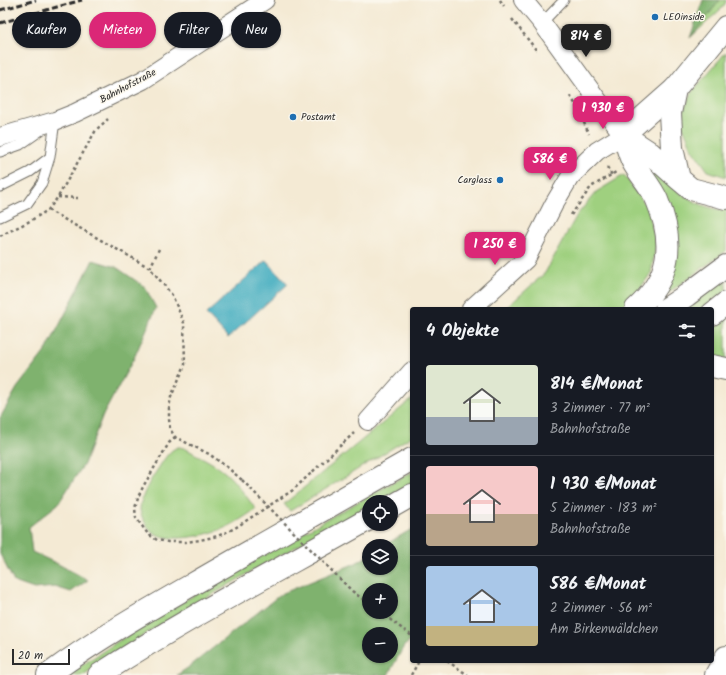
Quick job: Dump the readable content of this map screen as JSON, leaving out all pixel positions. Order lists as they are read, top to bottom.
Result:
{
  "streets": {
    "street": ["Bahnhofstraße"]
  },
  "places": ["LEOinside", "Postamt", "Carglass"],
  "scale_bar": "20 m",
  "page": {
    "chip": [
      "Kaufen",
      "Mieten",
      "Filter",
      "Neu"
    ],
    "price": [
      "814 €",
      "1 930 €",
      "586 €",
      "1 250 €"
    ],
    "heading": "4 Objekte",
    "list": [
      {
        "name": "814 €/Monat",
        "note": "3 Zimmer · 77 m² · Bahnhofstraße"
      },
      {
        "name": "1 930 €/Monat",
        "note": "5 Zimmer · 183 m² · Bahnhofstraße"
      },
      {
        "name": "586 €/Monat",
        "note": "2 Zimmer · 56 m² · Am Birkenwäldchen"
      }
    ],
    "map_buttons": ["+", "−"],
    "scale": "20 m"
  }
}
